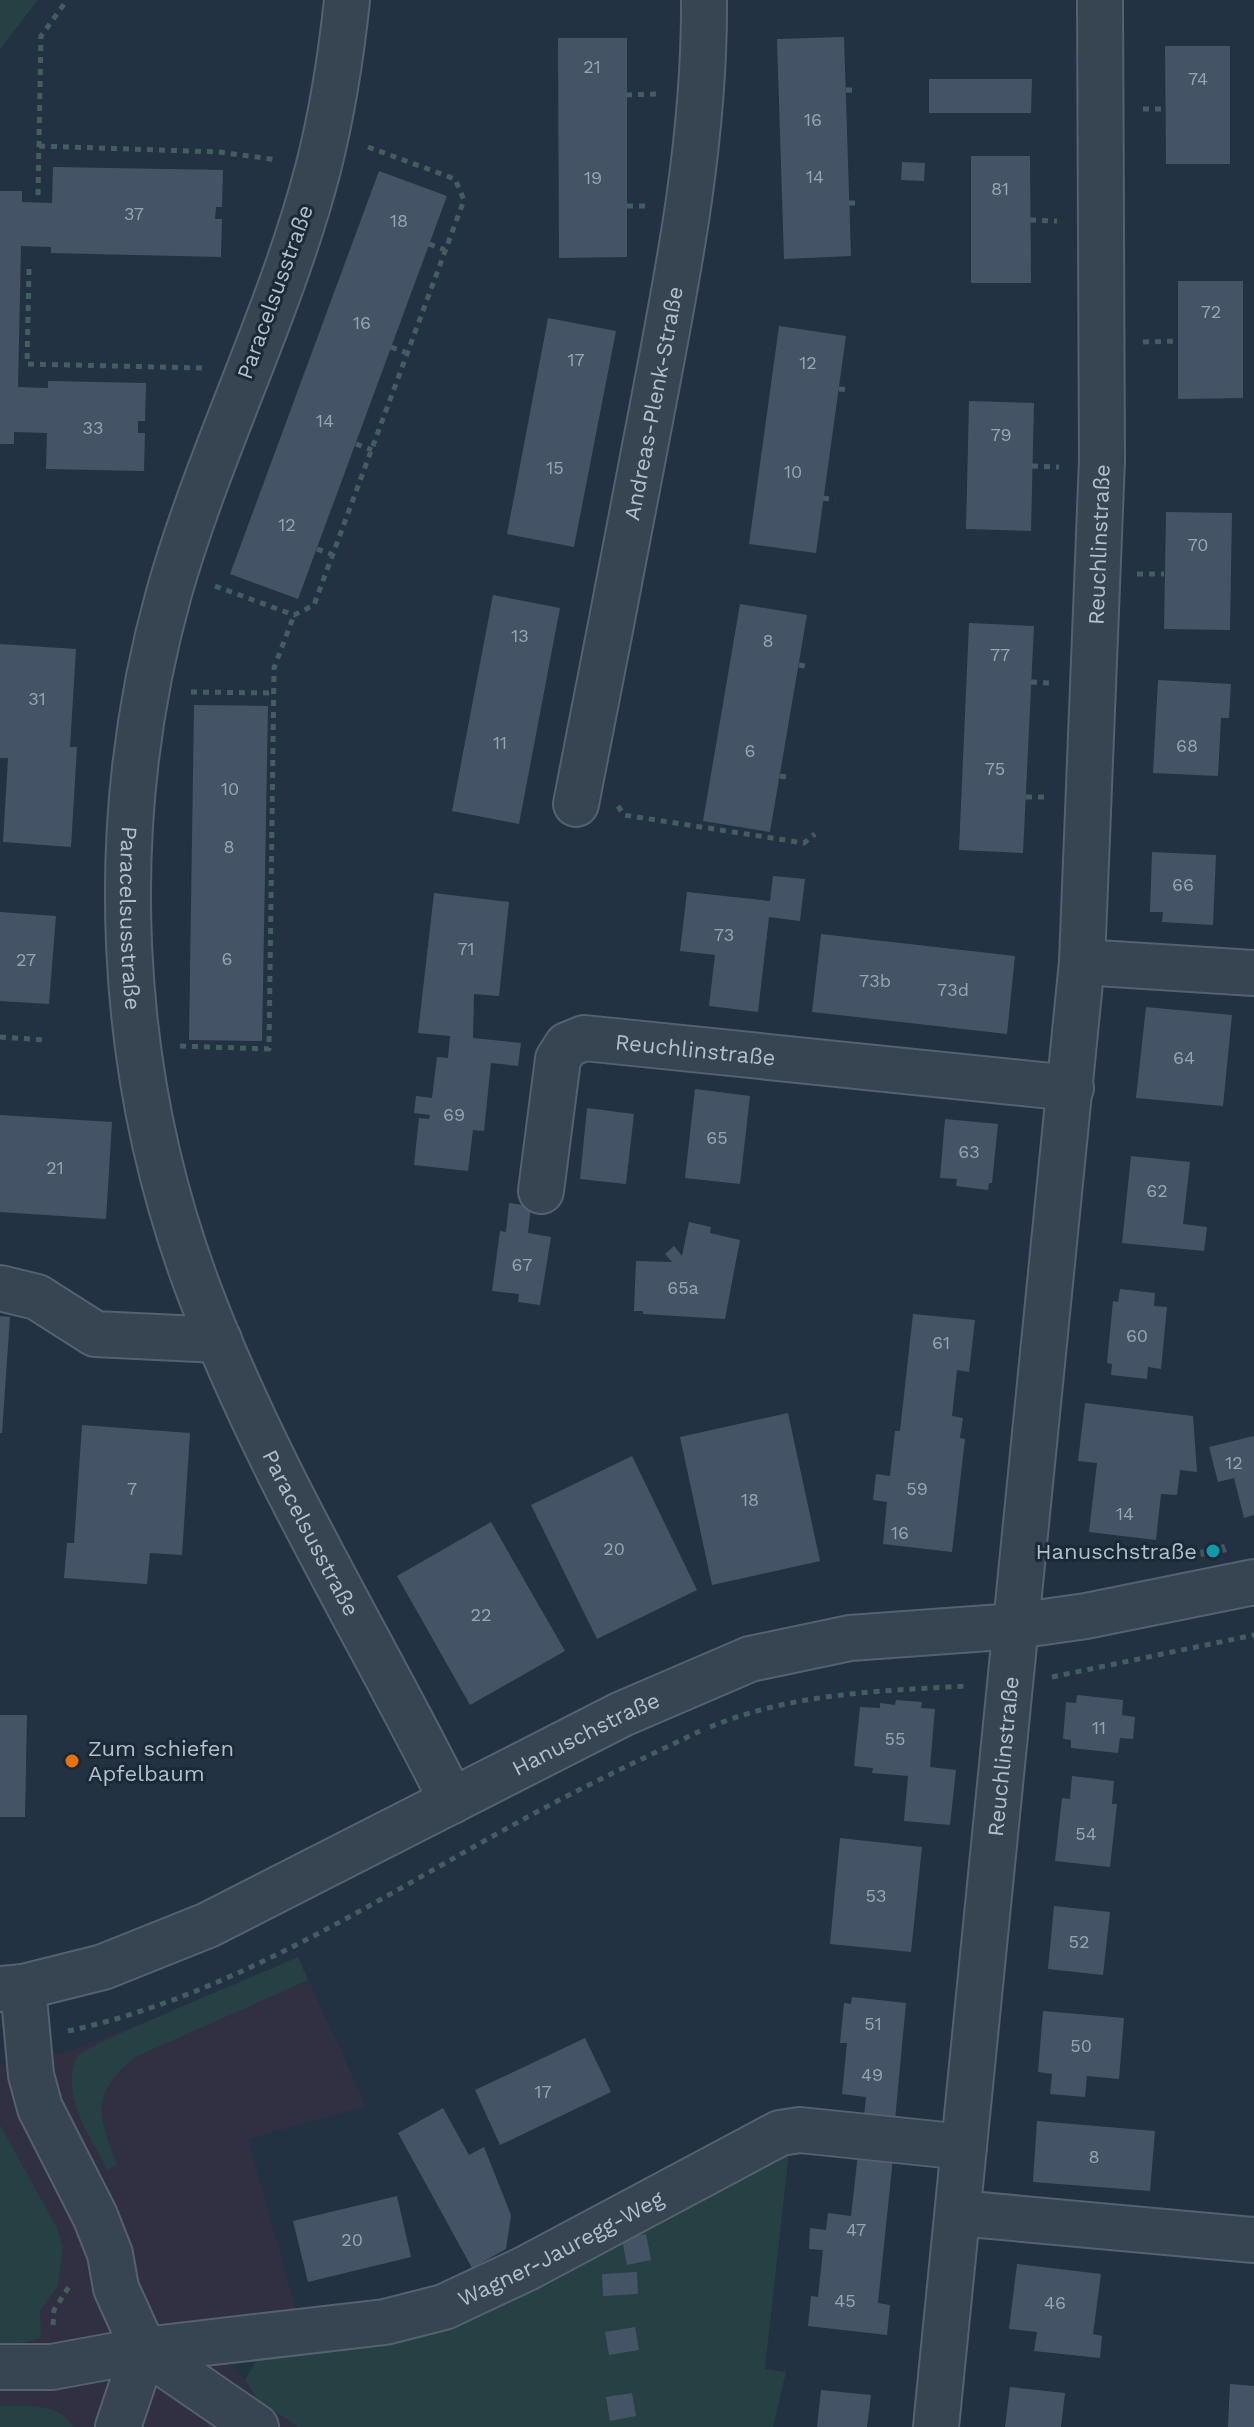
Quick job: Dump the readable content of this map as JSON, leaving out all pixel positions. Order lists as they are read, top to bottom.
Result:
{
  "streets": {
    "street": [
      "Paracelsusstraße",
      "Andreas-Plenk-Straße",
      "Reuchlinstraße",
      "Hanuschstraße",
      "Wagner-Jauregg-Weg"
    ]
  },
  "crossings": [
    ["Paracelsusstraße", "Hanuschstraße"],
    ["Reuchlinstraße", "Hanuschstraße"],
    ["Reuchlinstraße", "Wagner-Jauregg-Weg"]
  ],
  "places": ["Hanuschstraße", "Zum schiefen Apfelbaum"],
  "house_numbers": [
    "21",
    "74",
    "16",
    "14",
    "19",
    "81",
    "37",
    "18",
    "72",
    "16",
    "17",
    "12",
    "14",
    "33",
    "79",
    "15",
    "10",
    "12",
    "70",
    "13",
    "8",
    "77",
    "31",
    "11",
    "68",
    "6",
    "75",
    "10",
    "8",
    "66",
    "73",
    "71",
    "6",
    "27",
    "73b",
    "73d",
    "64",
    "69",
    "65",
    "63",
    "21",
    "62",
    "67",
    "65a",
    "60",
    "61",
    "12",
    "7",
    "59",
    "18",
    "14",
    "16",
    "20",
    "22",
    "11",
    "55",
    "54",
    "53",
    "52",
    "51",
    "50",
    "49",
    "17",
    "8",
    "47",
    "20",
    "45",
    "46"
  ]
}
